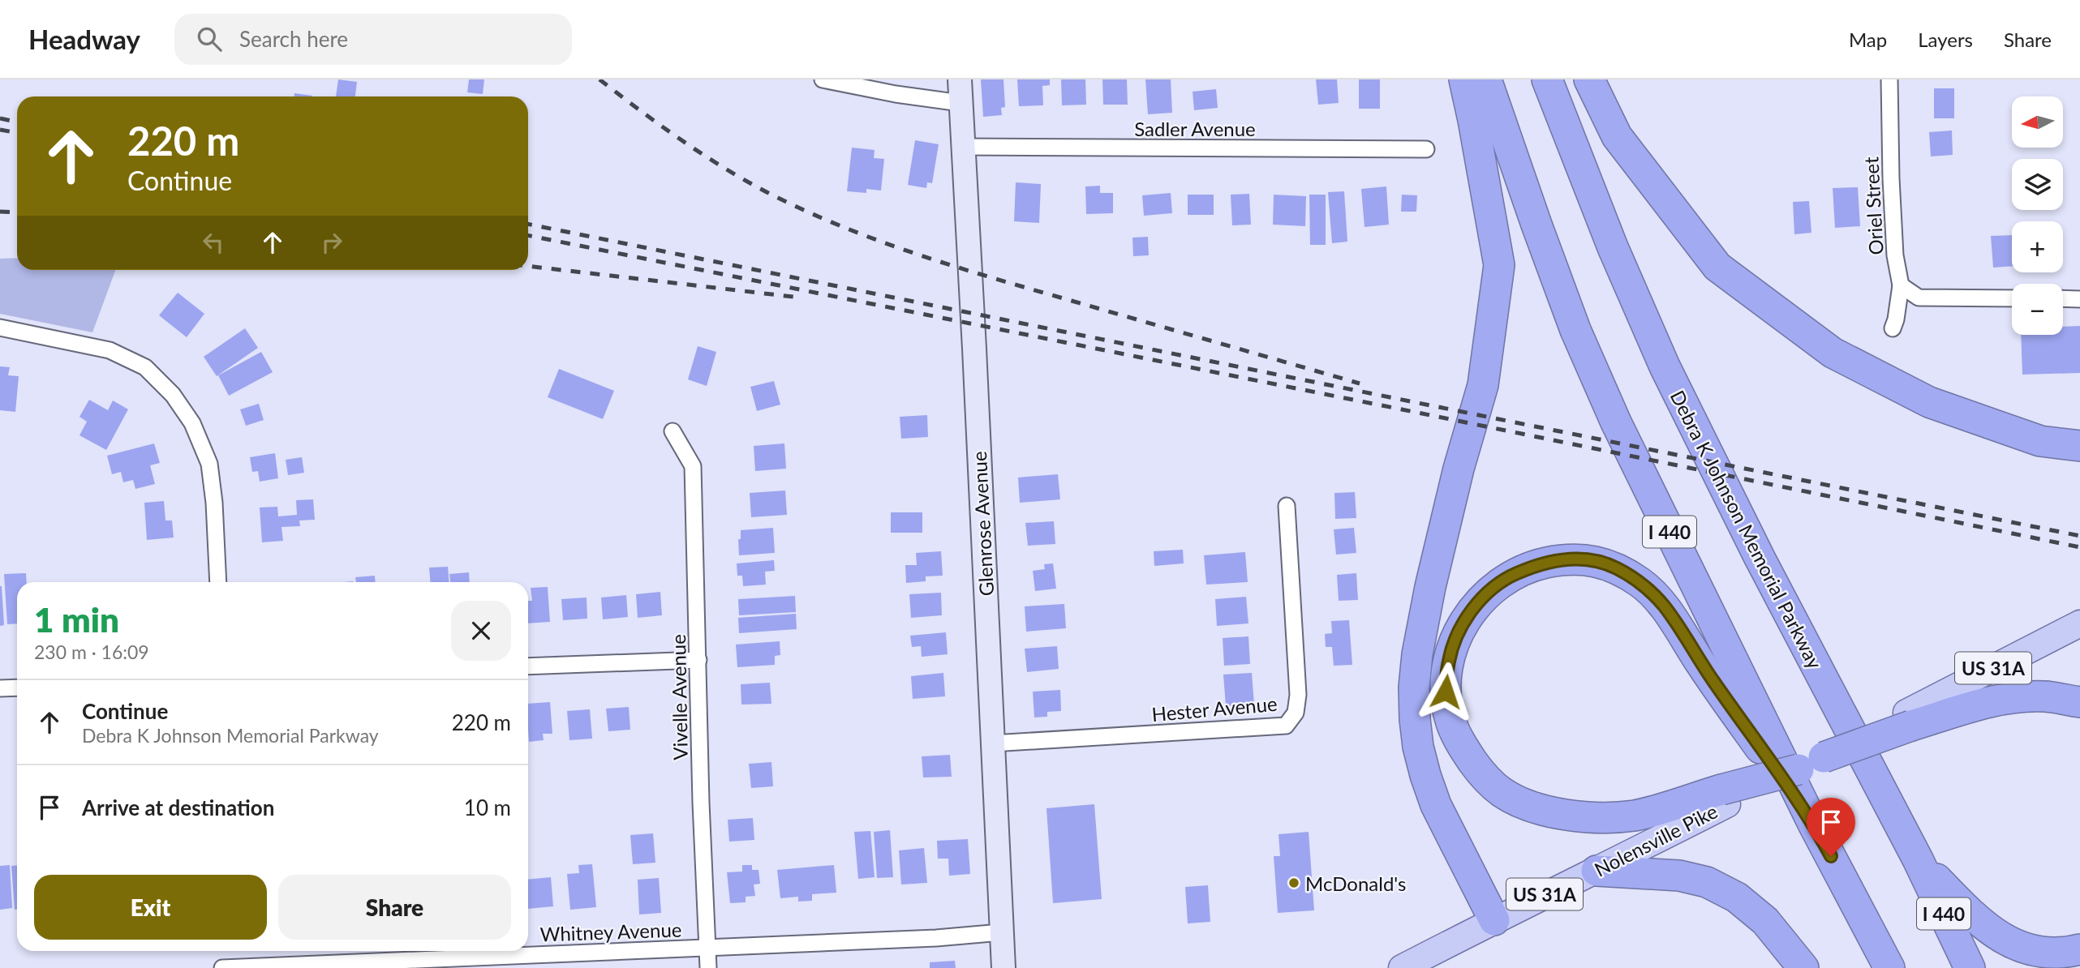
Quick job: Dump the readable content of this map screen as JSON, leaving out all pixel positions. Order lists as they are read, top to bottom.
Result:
{
  "streets": {
    "highway": ["Debra K Johnson Memorial Parkway", "I 440"],
    "main road": ["US 31A", "Nolensville Pike"],
    "street": [
      "Sadler Avenue",
      "Oriel Street",
      "Glenrose Avenue",
      "Vivelle Avenue",
      "Hester Avenue",
      "Whitney Avenue"
    ]
  },
  "crossings": [
    ["Sadler Avenue", "Glenrose Avenue"],
    ["Glenrose Avenue", "Hester Avenue"],
    ["Glenrose Avenue", "Whitney Avenue"],
    ["Vivelle Avenue", "Whitney Avenue"]
  ],
  "places": ["McDonald's"],
  "north": "left",
  "page": {
    "header": "Headway",
    "search": "Search here",
    "nav": ["Map", "Layers", "Share"],
    "map_buttons": ["+", "−"],
    "turn": ["220 m", "Continue"],
    "heading": ["1 min", "230 m · 16:09"],
    "list": [
      {
        "name": "Continue",
        "note": "Debra K Johnson Memorial Parkway",
        "value": "220 m"
      },
      {
        "name": "Arrive at destination",
        "value": "10 m"
      }
    ],
    "buttons": ["Exit", "Share"]
  }
}
